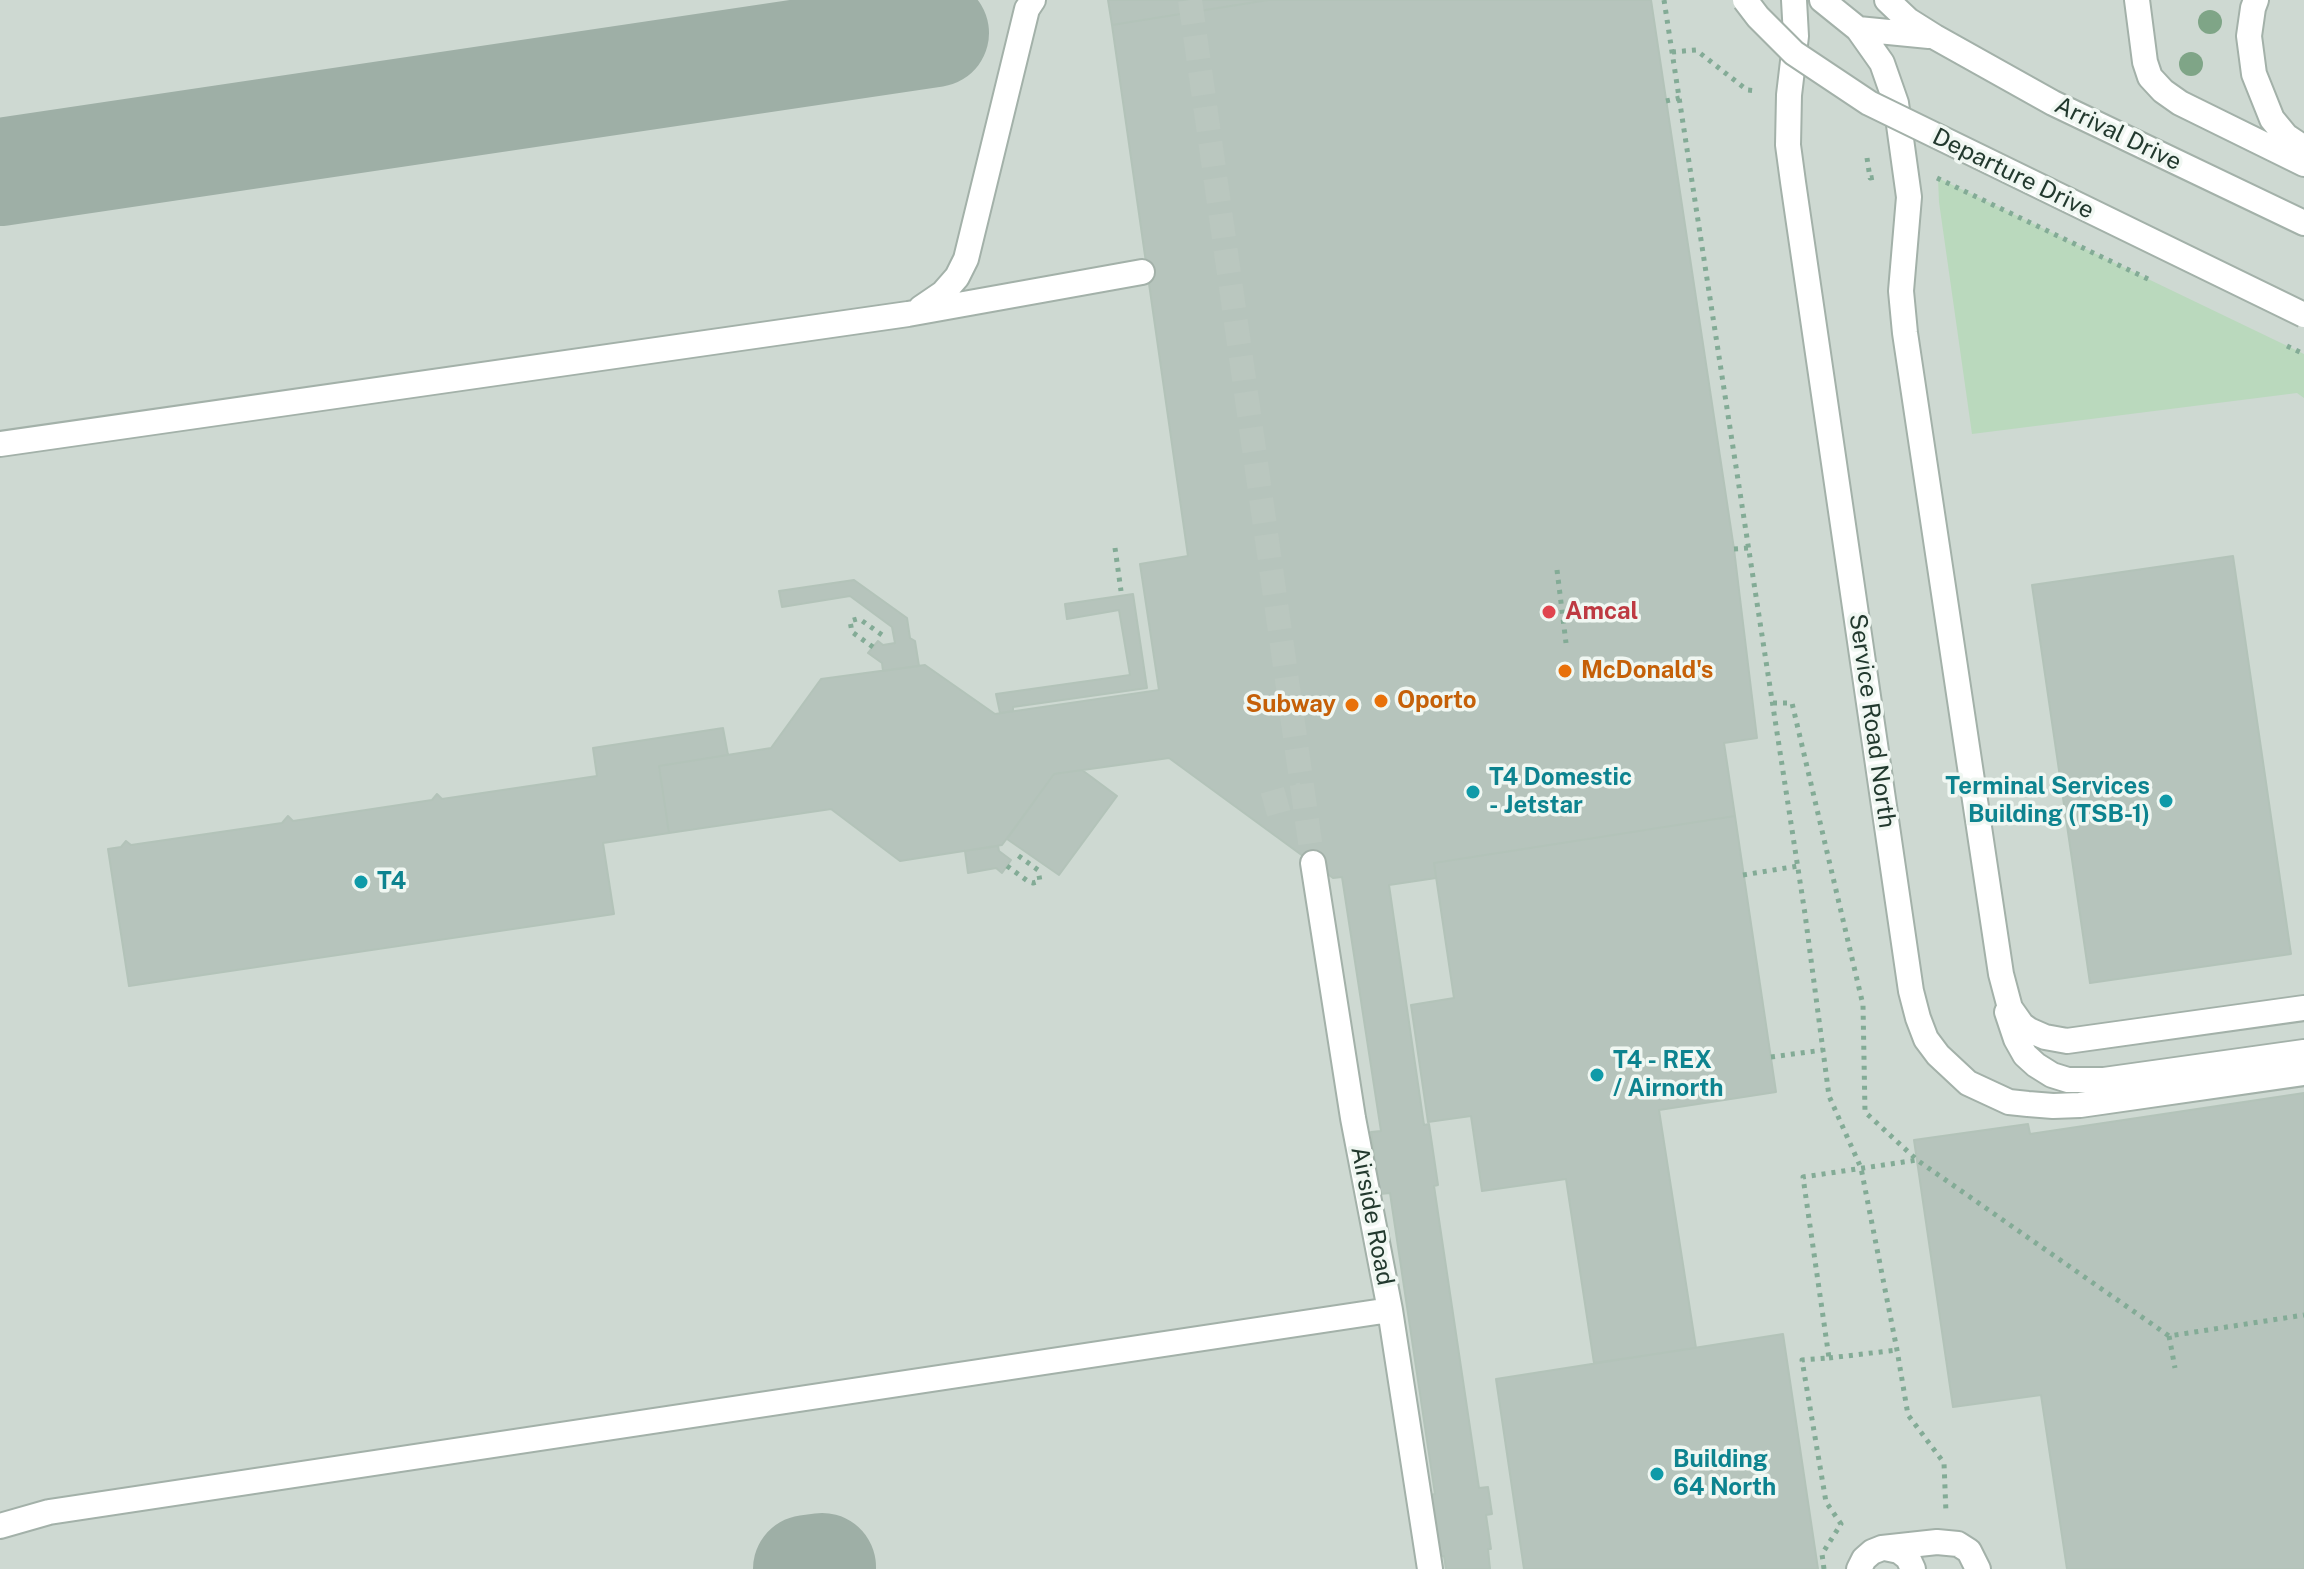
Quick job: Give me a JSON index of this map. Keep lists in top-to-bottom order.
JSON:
{
  "streets": {
    "street": [
      "Arrival Drive",
      "Departure Drive",
      "Service Road North",
      "Airside Road"
    ]
  },
  "places": [
    "Amcal",
    "McDonald's",
    "Oporto",
    "Subway",
    "T4 Domestic - Jetstar",
    "Terminal Services Building (TSB-1)",
    "T4",
    "T4 - REX / Airnorth",
    "Building 64 North"
  ]
}
